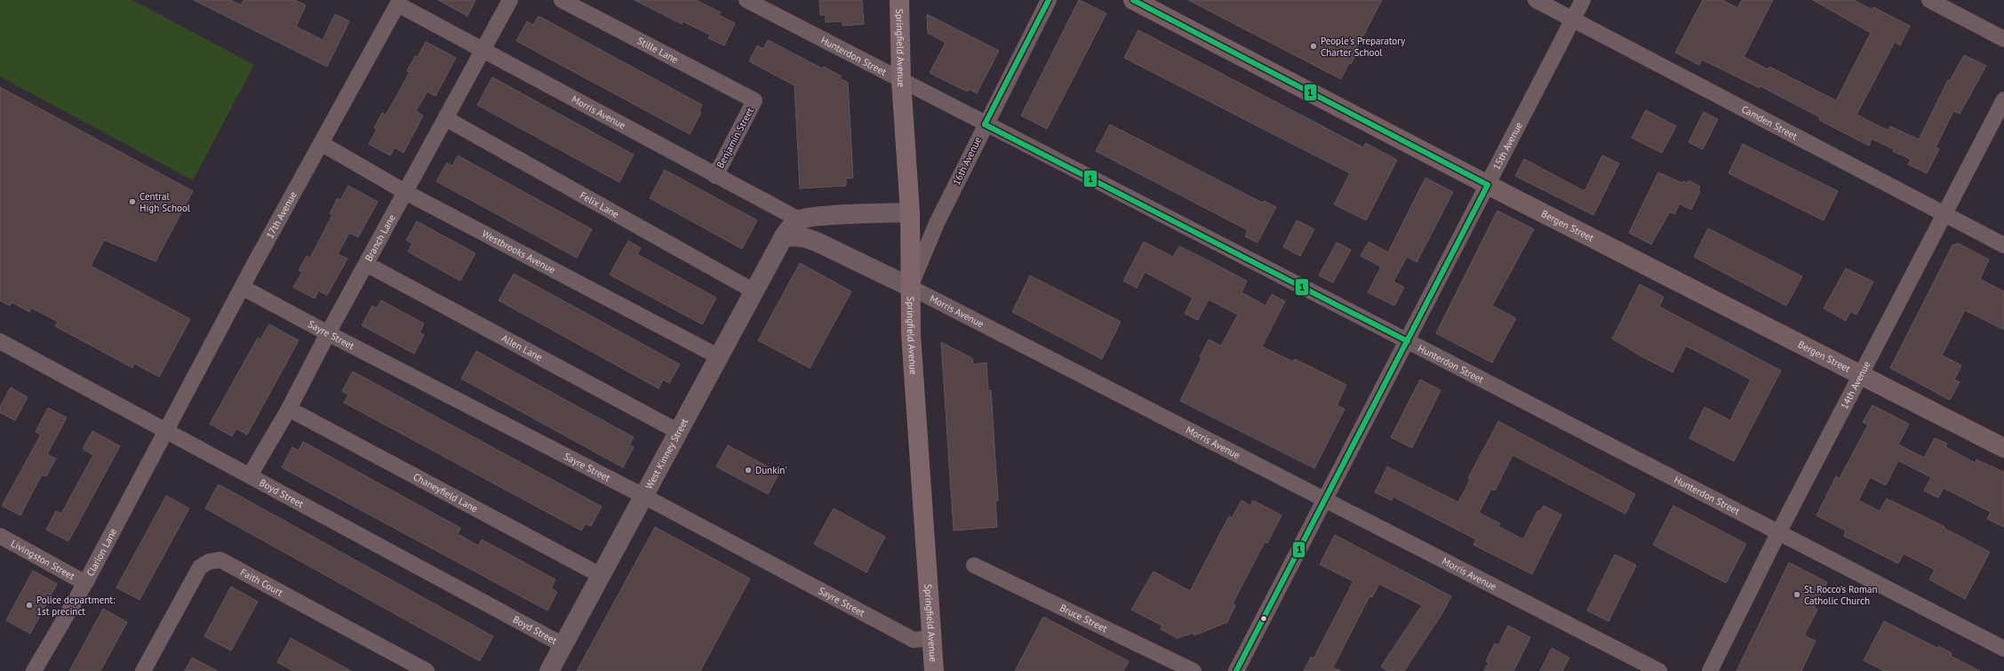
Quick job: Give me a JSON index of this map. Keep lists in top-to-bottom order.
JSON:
{
  "streets": {
    "main road": ["Springfield Avenue", "Bergen Street"],
    "street": [
      "Stille Lane",
      "Hunterdon Street",
      "Morris Avenue",
      "Camden Street",
      "Benjamin Street",
      "15th Avenue",
      "16th Avenue",
      "Felix Lane",
      "17th Avenue",
      "Branch Lane",
      "Westbrooks Avenue",
      "Sayre Street",
      "Allen Lane",
      "14th Avenue",
      "West Kinney Street",
      "Chaneyfield Lane",
      "Boyd Street",
      "Clarion Lane",
      "Livingston Street",
      "Faith Court",
      "Bruce Street"
    ]
  },
  "crossings": [
    ["Springfield Avenue", "Hunterdon Street"],
    ["Springfield Avenue", "Morris Avenue"],
    ["Springfield Avenue", "16th Avenue"],
    ["Springfield Avenue", "Sayre Street"],
    ["Stille Lane", "Benjamin Street"],
    ["Hunterdon Street", "15th Avenue"],
    ["Hunterdon Street", "16th Avenue"],
    ["Hunterdon Street", "14th Avenue"],
    ["Morris Avenue", "Benjamin Street"],
    ["Morris Avenue", "15th Avenue"],
    ["Morris Avenue", "16th Avenue"],
    ["Morris Avenue", "17th Avenue"],
    ["Morris Avenue", "Branch Lane"],
    ["Morris Avenue", "West Kinney Street"],
    ["Camden Street", "15th Avenue"],
    ["Camden Street", "14th Avenue"],
    ["15th Avenue", "Bergen Street"],
    ["Felix Lane", "Branch Lane"],
    ["Felix Lane", "West Kinney Street"],
    ["17th Avenue", "Westbrooks Avenue"],
    ["17th Avenue", "Sayre Street"],
    ["17th Avenue", "Boyd Street"],
    ["17th Avenue", "Clarion Lane"],
    ["Bergen Street", "14th Avenue"],
    ["Branch Lane", "Westbrooks Avenue"],
    ["Branch Lane", "Sayre Street"],
    ["Branch Lane", "Allen Lane"],
    ["Branch Lane", "Chaneyfield Lane"],
    ["Branch Lane", "Boyd Street"],
    ["Westbrooks Avenue", "West Kinney Street"],
    ["Sayre Street", "West Kinney Street"],
    ["Allen Lane", "West Kinney Street"],
    ["West Kinney Street", "Chaneyfield Lane"],
    ["West Kinney Street", "Boyd Street"],
    ["Boyd Street", "Clarion Lane"],
    ["Clarion Lane", "Livingston Street"]
  ],
  "places": [
    "People's Preparatory Charter School",
    "Central High School",
    "Dunkin'",
    "St. Rocco's Roman Catholic Church",
    "Police department: 1st precinct"
  ],
  "lines": ["transit line 1"]
}
